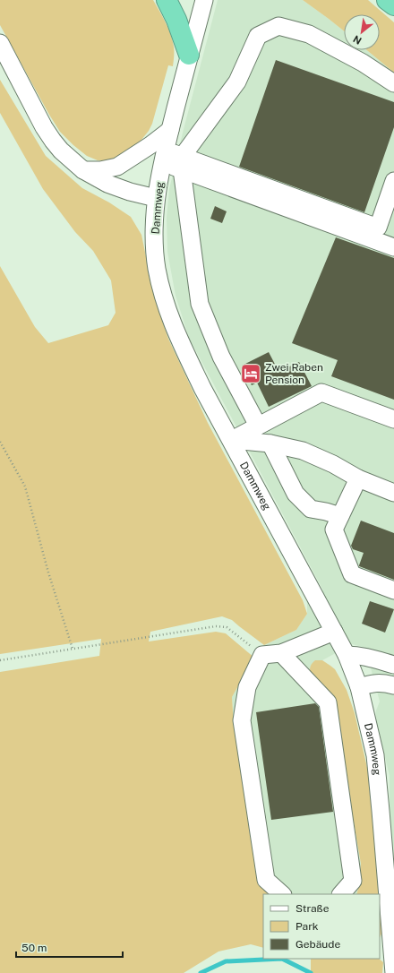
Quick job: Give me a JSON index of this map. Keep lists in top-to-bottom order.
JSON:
{
  "streets": {
    "street": ["Dammweg"]
  },
  "places": {
    "hotel": ["Zwei Raben Pension"]
  },
  "legend": ["Straße", "Park", "Gebäude"],
  "scale_bar": "50 m",
  "north": "bottom left"
}
